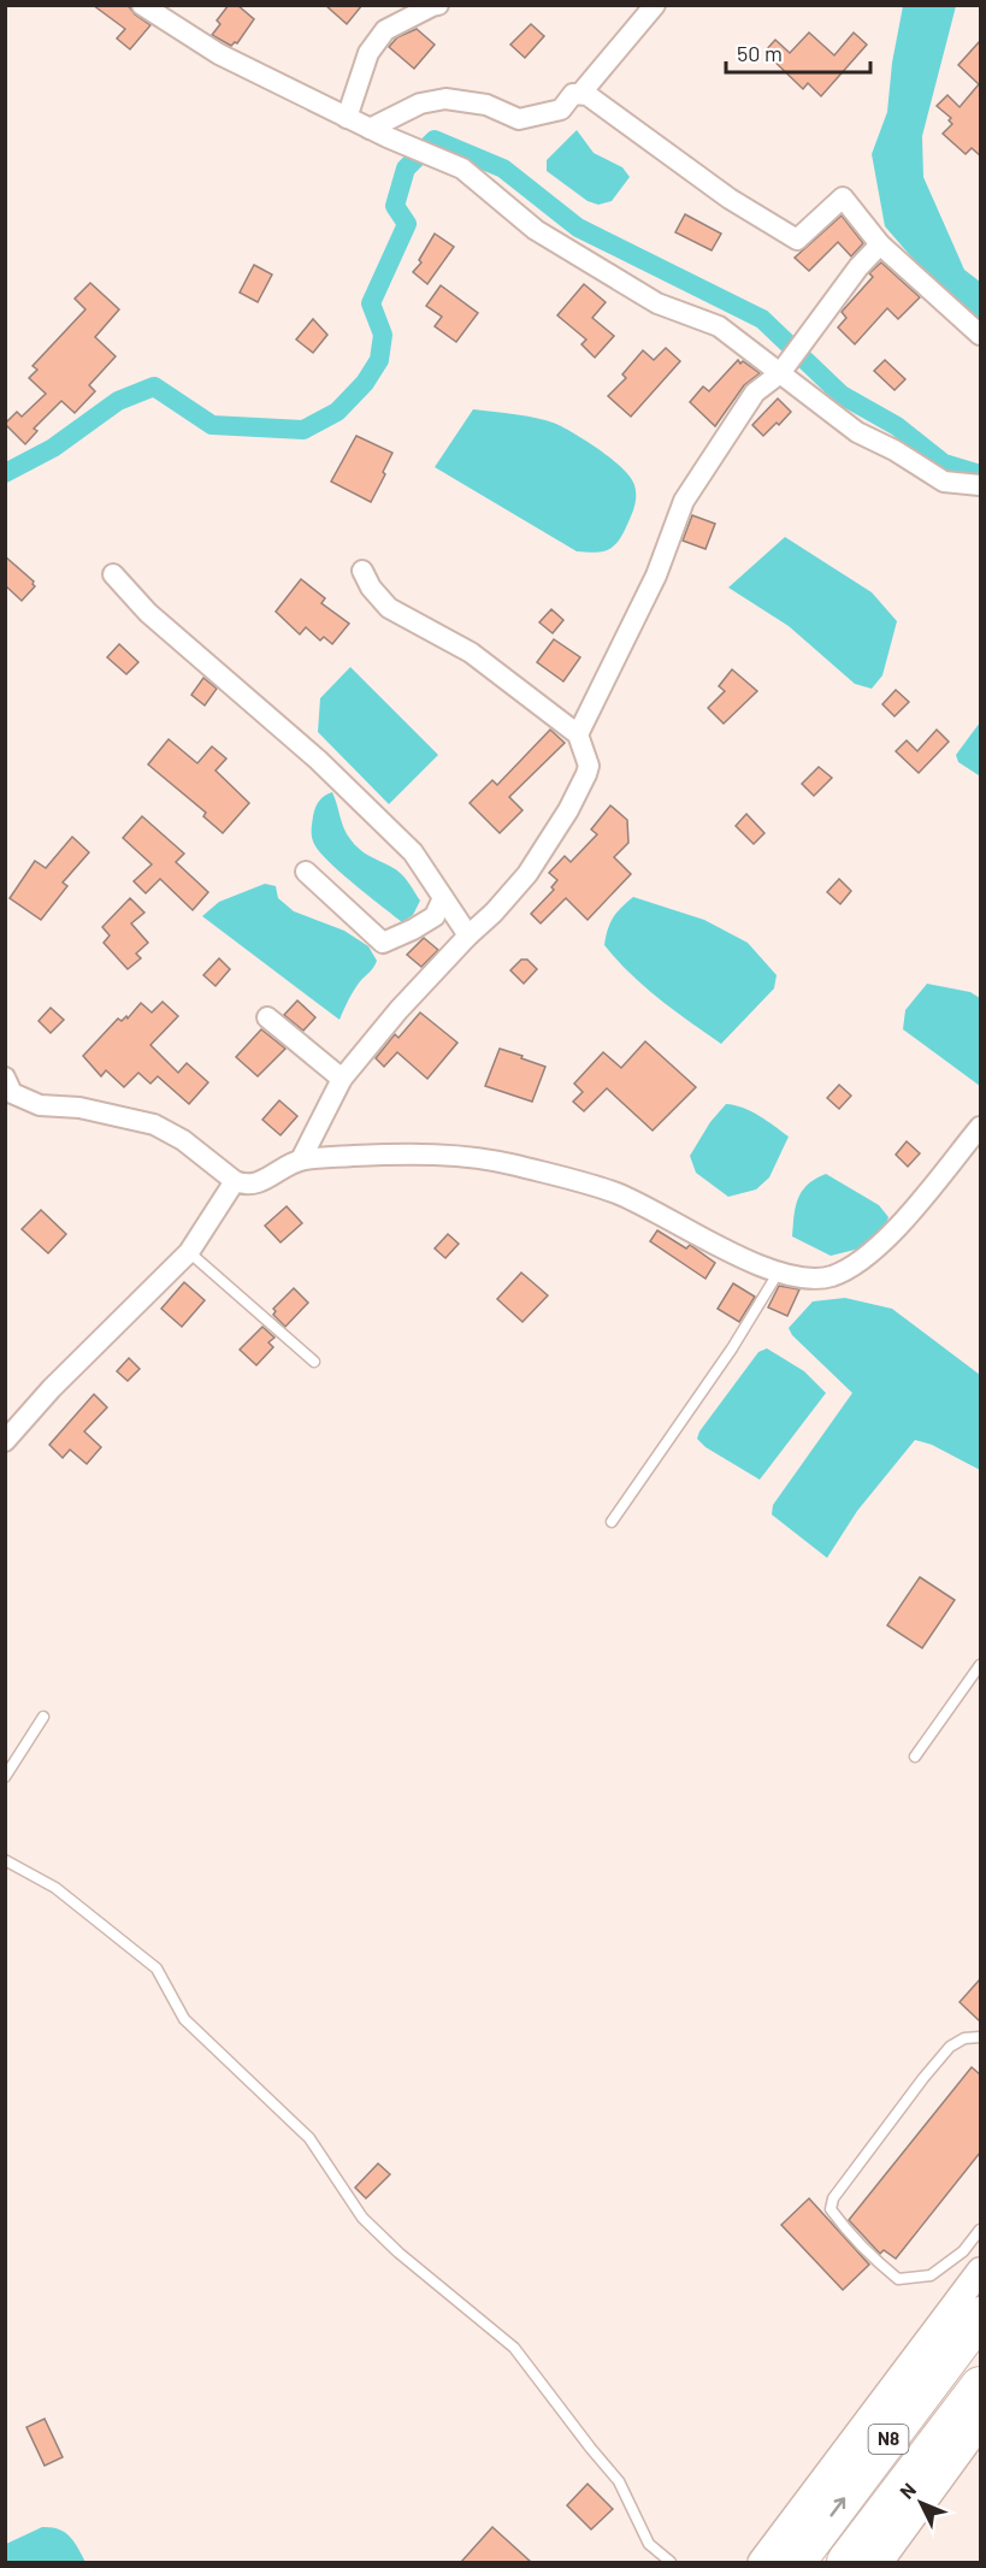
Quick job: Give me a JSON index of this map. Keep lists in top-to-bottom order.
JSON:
{
  "streets": {
    "highway": ["N8"]
  },
  "scale_bar": "50 m",
  "north": "top left"
}
